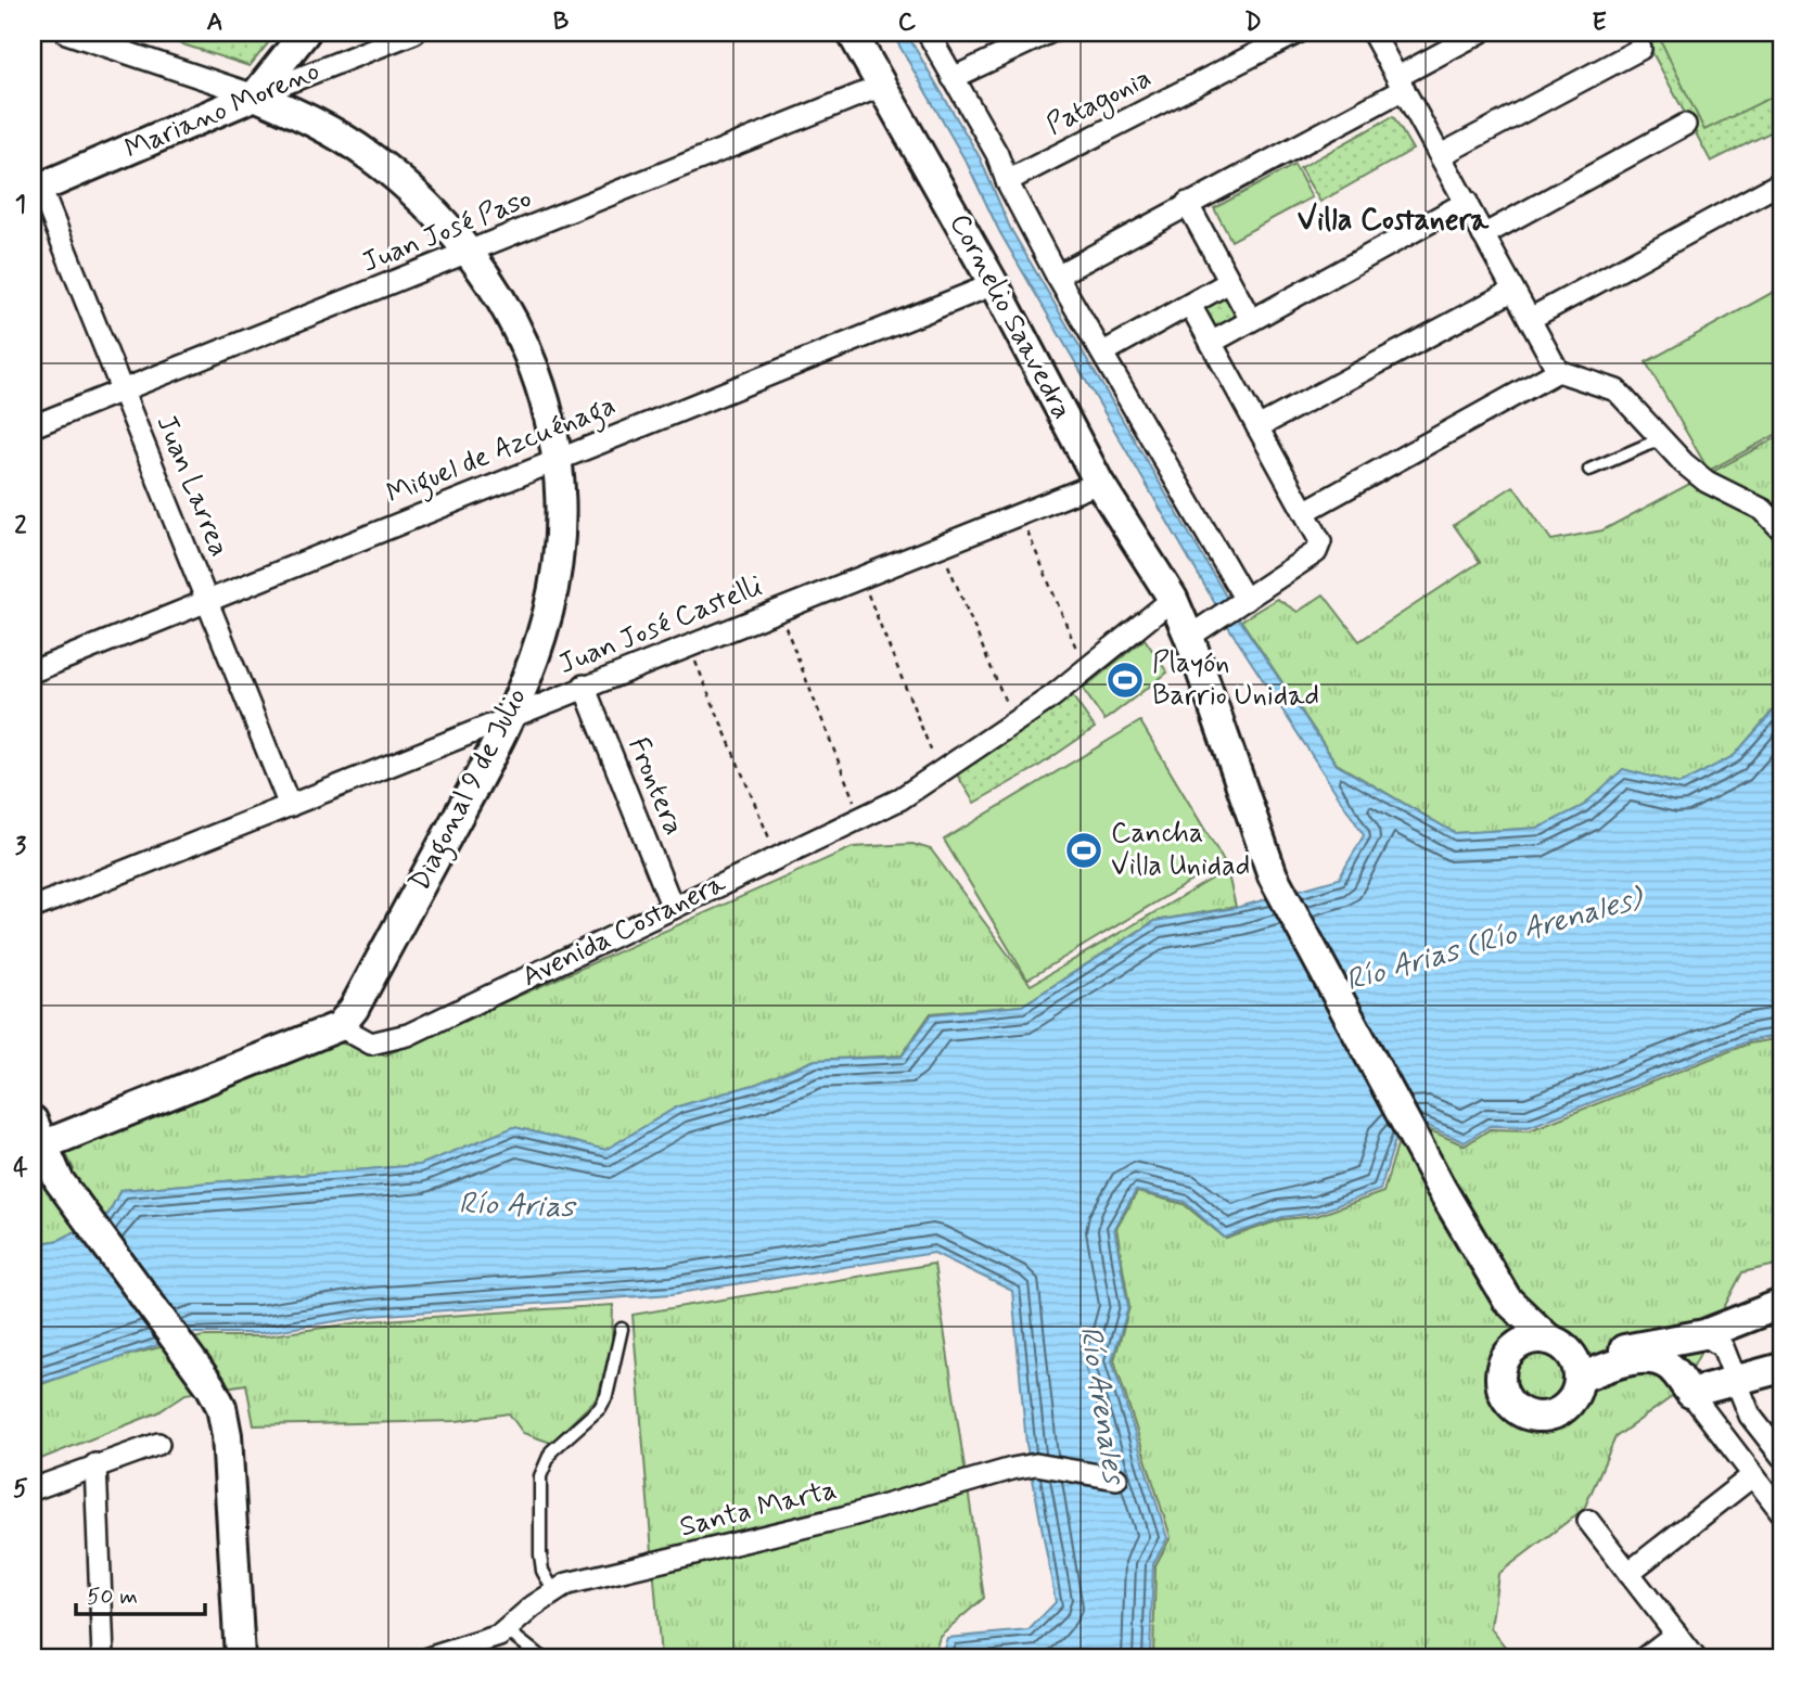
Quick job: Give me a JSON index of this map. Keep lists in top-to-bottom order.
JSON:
{
  "streets": {
    "street": [
      "Patagonia",
      "Mariano Moreno",
      "Juan José Paso",
      "Cornelio Saavedra",
      "Miguel de Azcuénaga",
      "Juan Larrea",
      "Juan José Castelli",
      "Frontera",
      "Diagonal 9 de Julio",
      "Avenida Costanera",
      "Santa Marta"
    ]
  },
  "crossings": [
    ["Mariano Moreno", "Juan Larrea"],
    ["Mariano Moreno", "Diagonal 9 de Julio"],
    ["Juan José Paso", "Cornelio Saavedra"],
    ["Juan José Paso", "Juan Larrea"],
    ["Juan José Paso", "Diagonal 9 de Julio"],
    ["Cornelio Saavedra", "Miguel de Azcuénaga"],
    ["Cornelio Saavedra", "Juan José Castelli"],
    ["Cornelio Saavedra", "Avenida Costanera"],
    ["Miguel de Azcuénaga", "Juan Larrea"],
    ["Miguel de Azcuénaga", "Diagonal 9 de Julio"],
    ["Juan Larrea", "Juan José Castelli"],
    ["Juan José Castelli", "Frontera"],
    ["Juan José Castelli", "Diagonal 9 de Julio"],
    ["Frontera", "Avenida Costanera"],
    ["Diagonal 9 de Julio", "Avenida Costanera"]
  ],
  "districts": ["Villa Costanera"],
  "water": ["Río Arias (Río Arenales)", "Río Arias", "Río Arenales"],
  "places": {
    "sports": ["Playón Barrio Unidad", "Cancha Villa Unidad"]
  },
  "scale_bar": "50 m",
  "grid": {
    "columns": [
      "A",
      "B",
      "C",
      "D",
      "E"
    ],
    "rows": [
      "1",
      "2",
      "3",
      "4",
      "5"
    ]
  }
}
